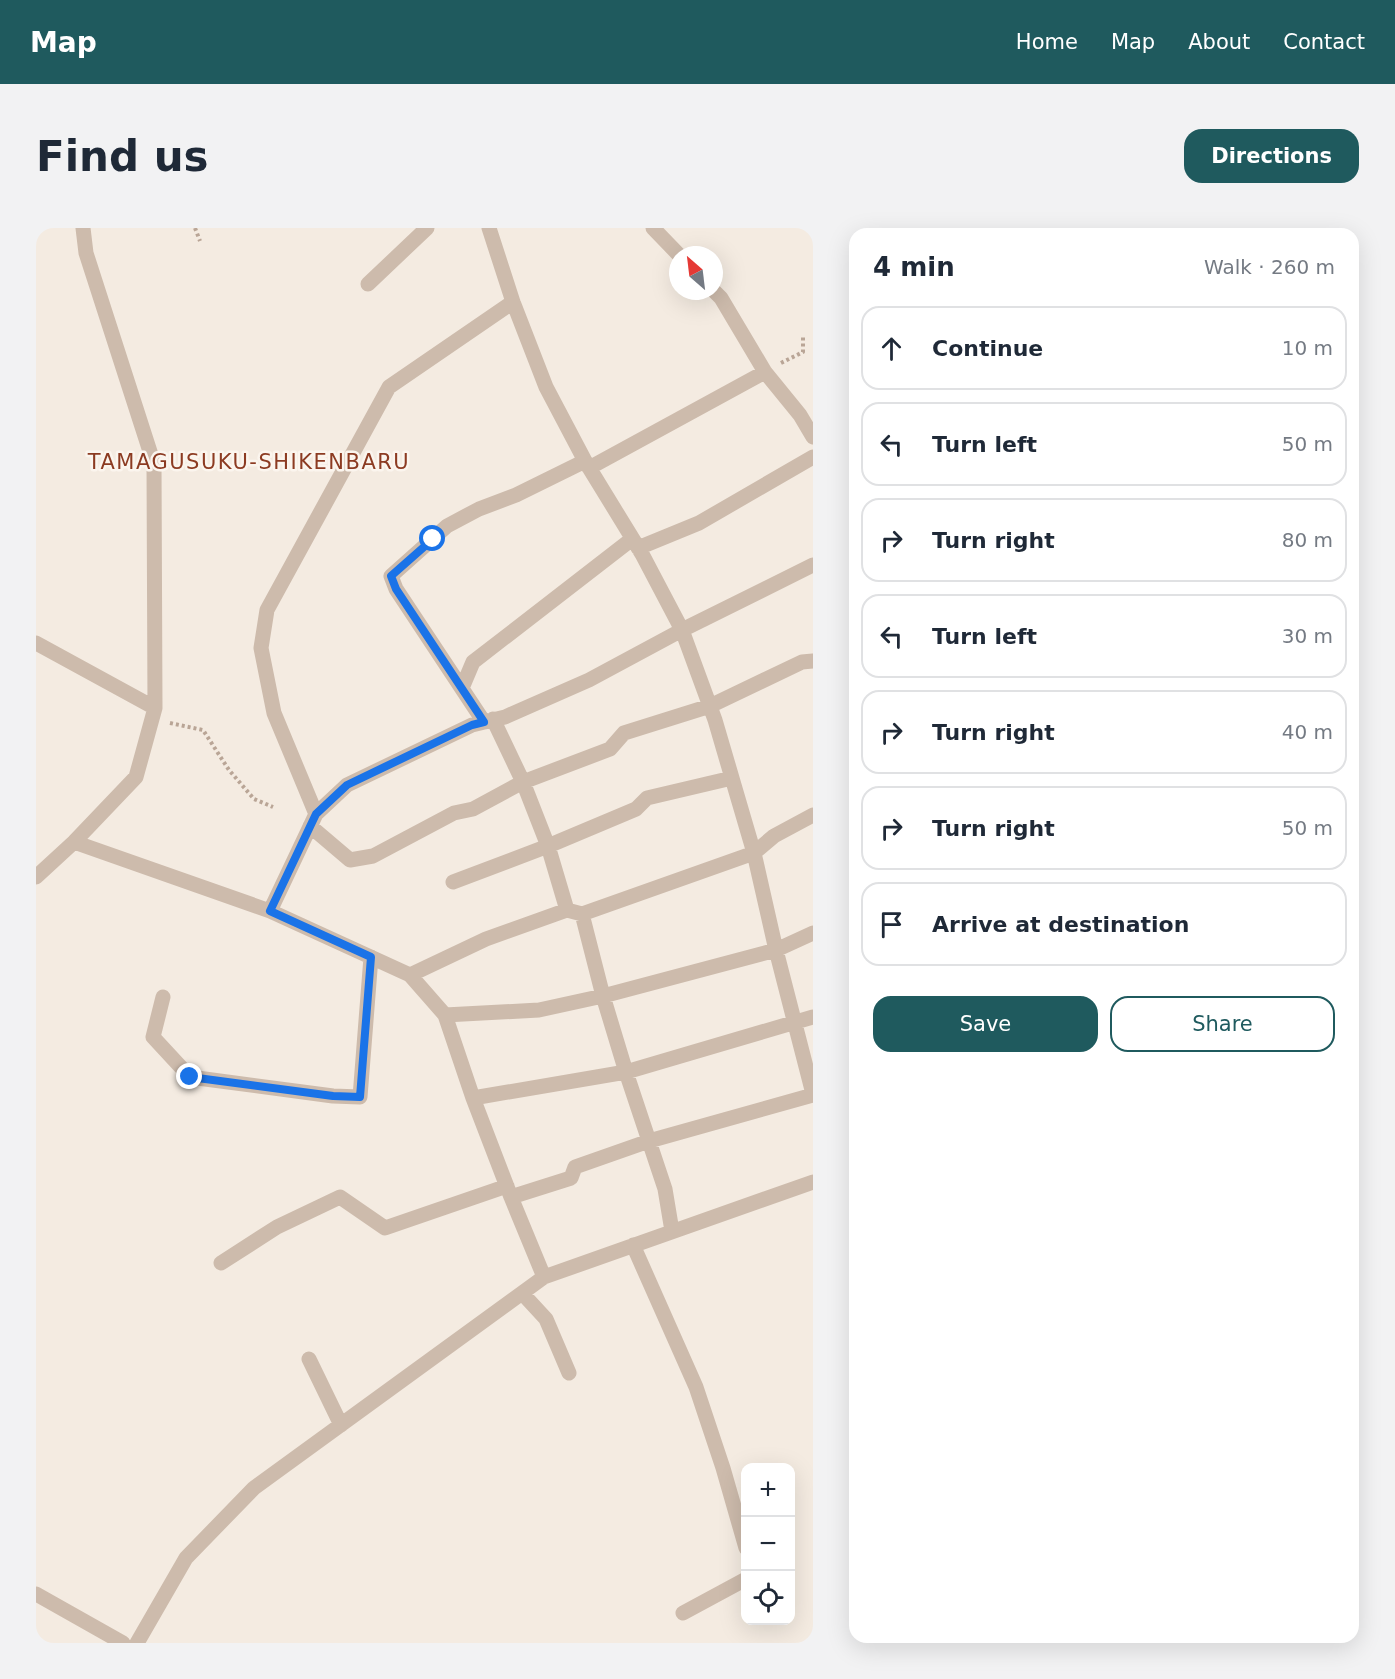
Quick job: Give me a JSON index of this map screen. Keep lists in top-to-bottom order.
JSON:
{
  "districts": ["TAMAGUSUKU-SHIKENBARU"],
  "north": "top left",
  "page": {
    "header": "Map",
    "nav": [
      "Home",
      "Map",
      "About",
      "Contact"
    ],
    "buttons": [
      "Directions",
      ["Save", "Share"]
    ],
    "title": "Find us",
    "heading": ["4 min", "Walk · 260 m"],
    "list": [
      ["Continue", "10 m"],
      ["Turn left", "50 m"],
      ["Turn right", "80 m"],
      ["Turn left", "30 m"],
      ["Turn right", "40 m"],
      ["Turn right", "50 m"],
      "Arrive at destination"
    ],
    "map_buttons": ["+", "−"]
  }
}
